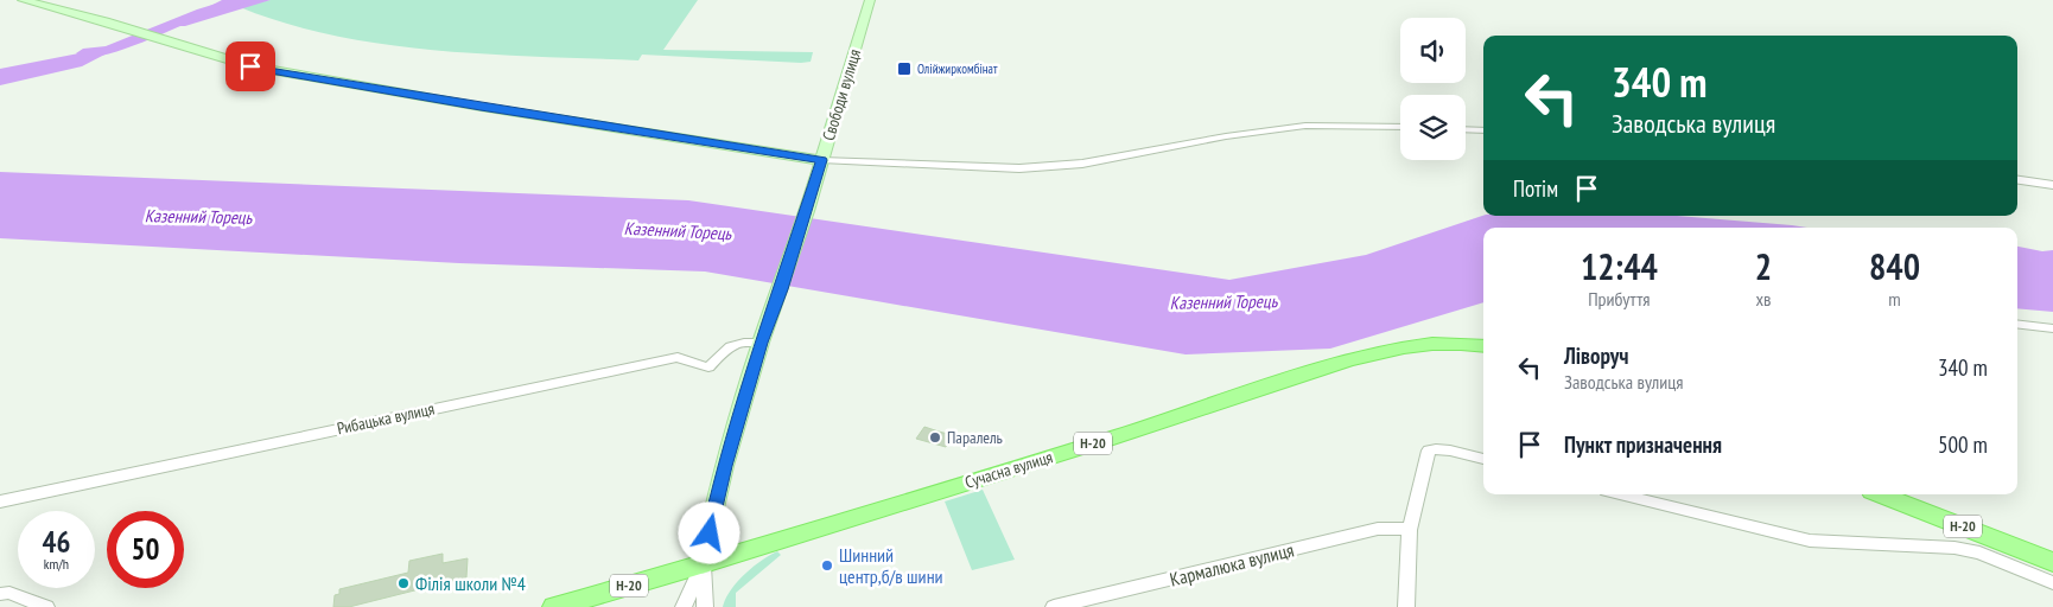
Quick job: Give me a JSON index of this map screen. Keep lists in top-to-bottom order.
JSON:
{
  "streets": {
    "main road": ["Н-20", "Сучасна вулиця"],
    "street": ["Свободи вулиця", "Рибацька вулиця", "Кармалюка вулиця"]
  },
  "crossings": [
    ["Свободи вулиця", "Рибацька вулиця"],
    ["Свободи вулиця", "Н-20"],
    ["Свободи вулиця", "Сучасна вулиця"],
    ["Н-20", "Сучасна вулиця"]
  ],
  "water": ["Казенний Торець"],
  "places": {
    "transit": ["Олійжиркомбiнат"],
    "other": ["Паралель", "Шинний центр,б/в шини", "Філія школи №4"]
  },
  "page": {
    "turn": ["340 m", "Заводська вулиця"],
    "then": "Потім",
    "eta": [
      "12:44",
      "Прибуття",
      "2",
      "хв",
      "840",
      "m"
    ],
    "list": [
      {
        "name": "Ліворуч",
        "note": "Заводська вулиця",
        "value": "340 m"
      },
      {
        "name": "Пункт призначення",
        "value": "500 m"
      }
    ],
    "speed": "46 km/h",
    "limit": "50"
  }
}
